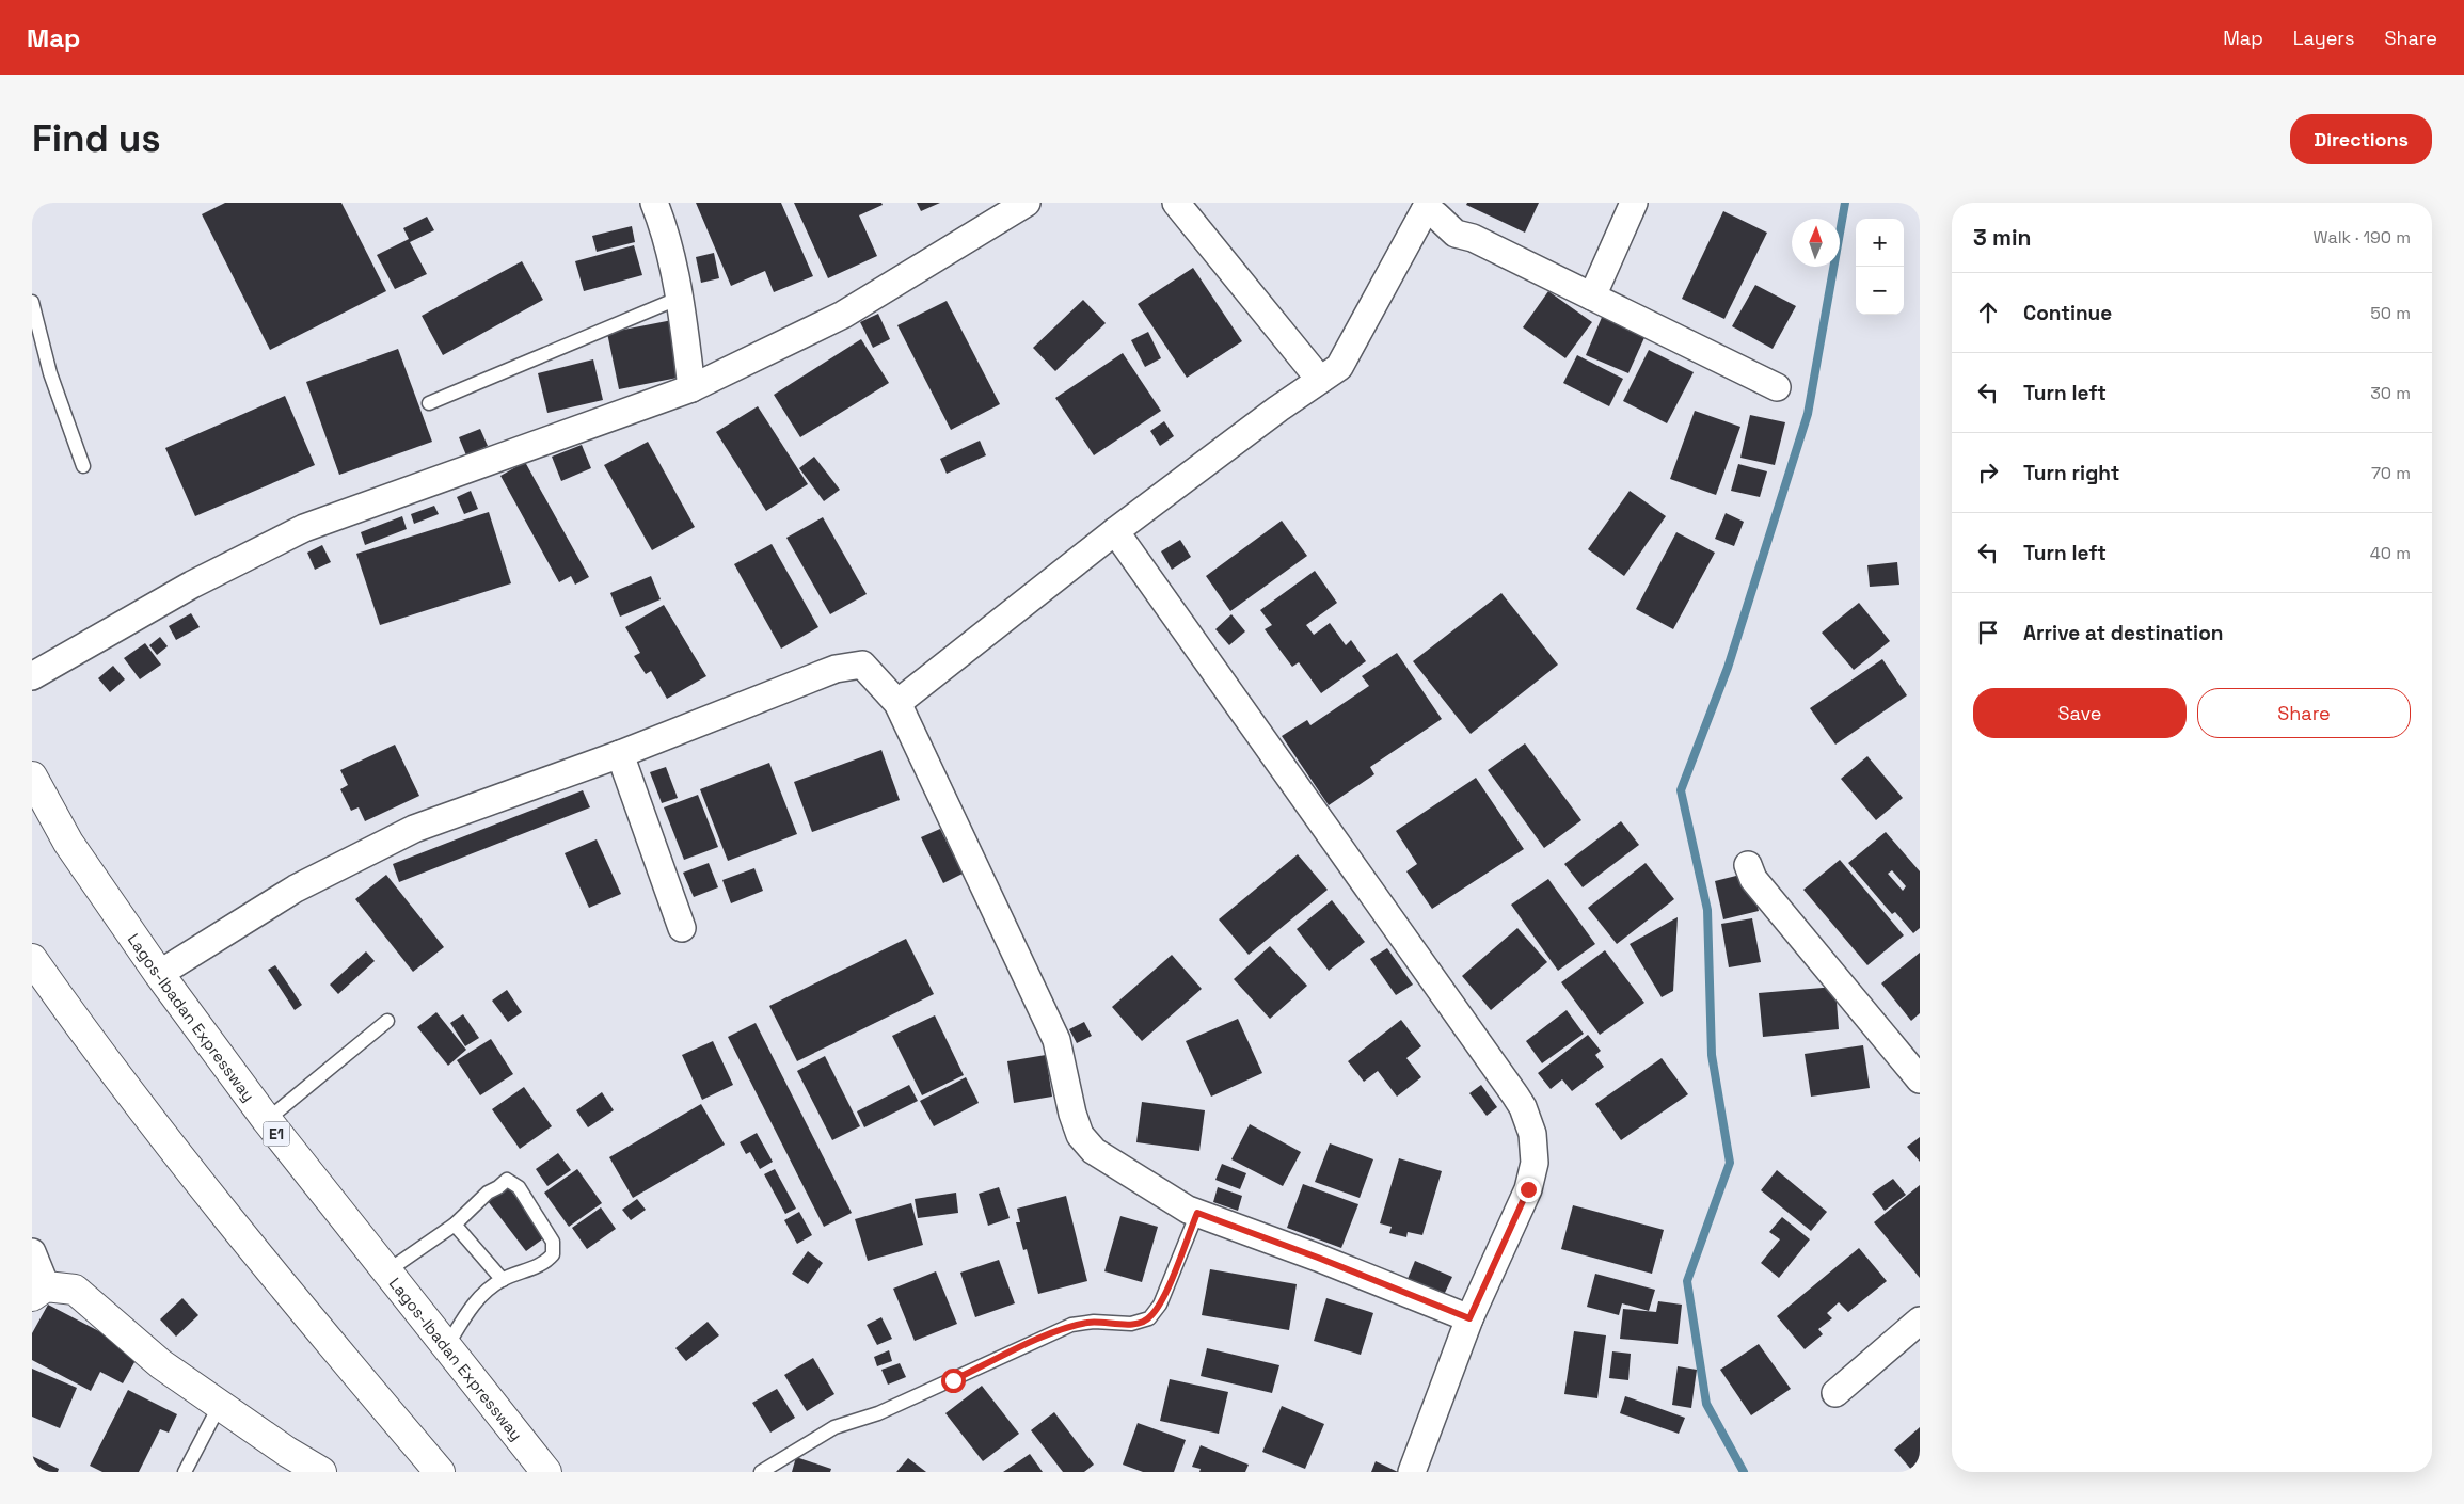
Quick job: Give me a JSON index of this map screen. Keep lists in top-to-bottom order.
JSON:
{
  "streets": {
    "main road": ["Lagos-Ibadan Expressway", "E1"]
  },
  "north": "top",
  "page": {
    "header": "Map",
    "nav": ["Map", "Layers", "Share"],
    "buttons": [
      "Directions",
      ["Save", "Share"]
    ],
    "title": "Find us",
    "heading": ["3 min", "Walk · 190 m"],
    "map_buttons": ["+", "−"],
    "list": [
      ["Continue", "50 m"],
      ["Turn left", "30 m"],
      ["Turn right", "70 m"],
      ["Turn left", "40 m"],
      "Arrive at destination"
    ]
  }
}
